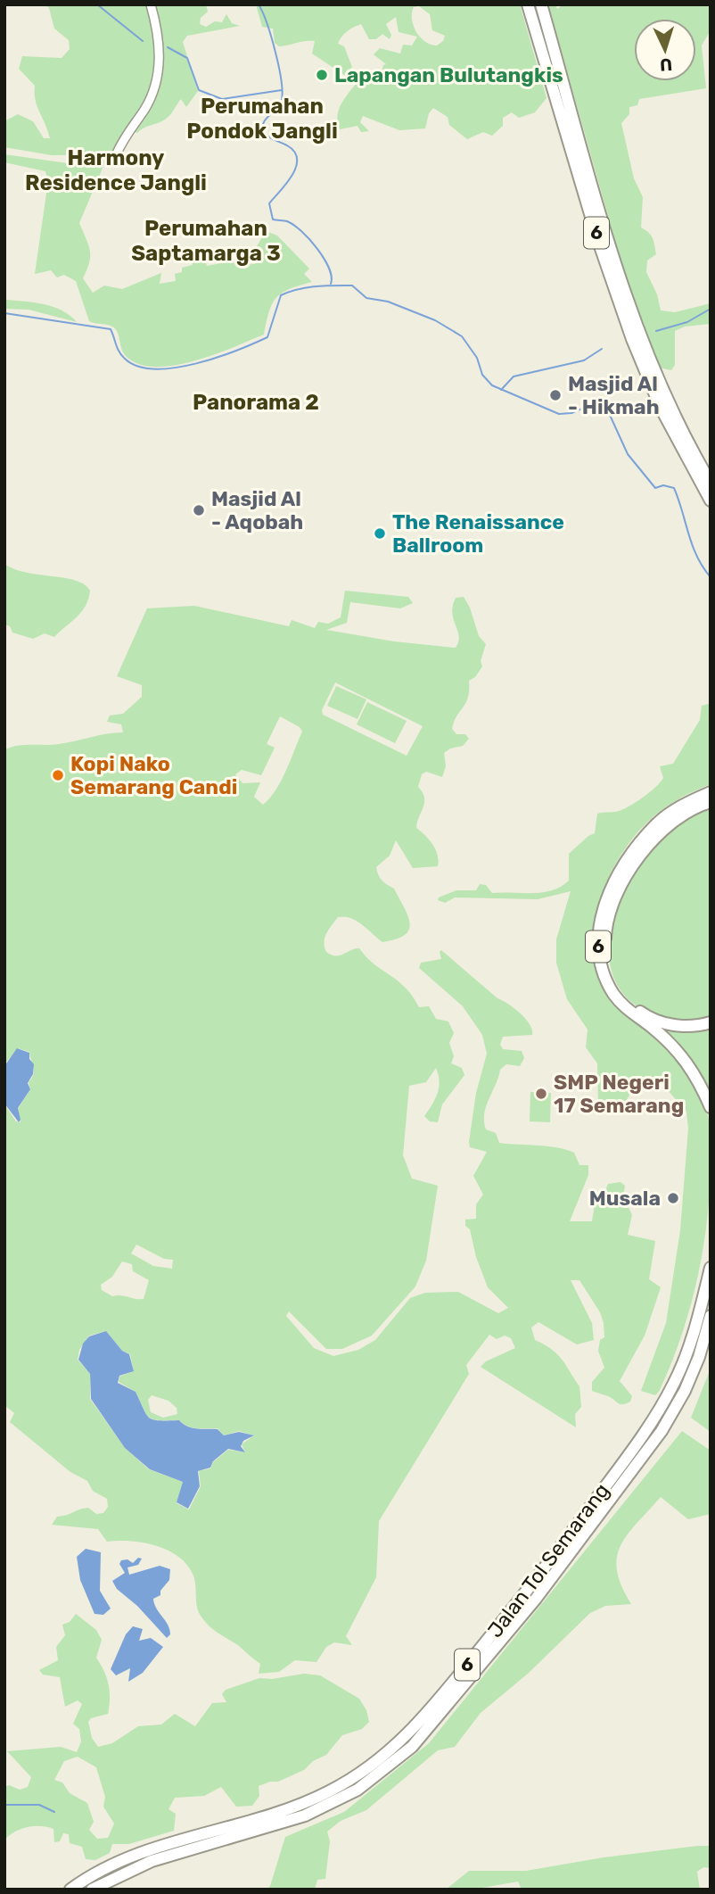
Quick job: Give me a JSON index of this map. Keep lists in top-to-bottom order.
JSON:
{
  "streets": {
    "highway": ["6", "Jalan Tol Semarang"]
  },
  "districts": [
    "Perumahan Pondok Jangli",
    "Harmony Residence Jangli",
    "Perumahan Saptamarga 3",
    "Panorama 2"
  ],
  "places": [
    "Lapangan Bulutangkis",
    "Masjid Al - Hikmah",
    "Masjid Al - Aqobah",
    "The Renaissance Ballroom",
    "Kopi Nako Semarang Candi",
    "SMP Negeri 17 Semarang",
    "Musala"
  ],
  "north": "bottom"
}
